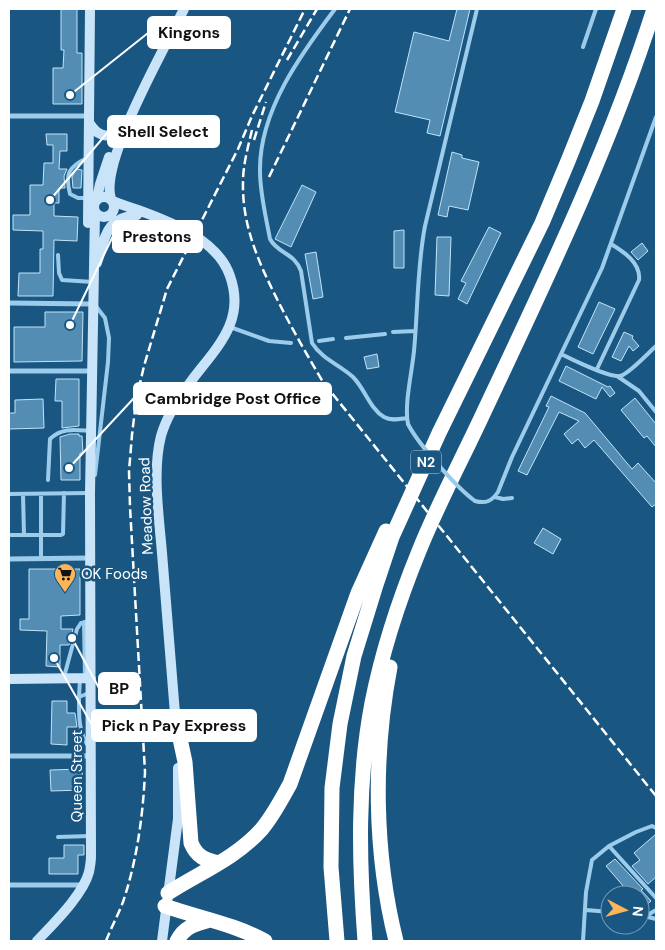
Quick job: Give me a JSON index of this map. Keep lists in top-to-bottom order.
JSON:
{
  "streets": {
    "highway": ["N2"],
    "main road": ["Meadow Road", "Queen Street"]
  },
  "crossings": [
    ["Meadow Road", "Queen Street"]
  ],
  "places": {
    "other": [
      "Kingons",
      "Shell Select",
      "Prestons",
      "Cambridge Post Office",
      "BP",
      "Pick n Pay Express"
    ],
    "supermarket": ["OK Foods"]
  },
  "north": "right"
}
